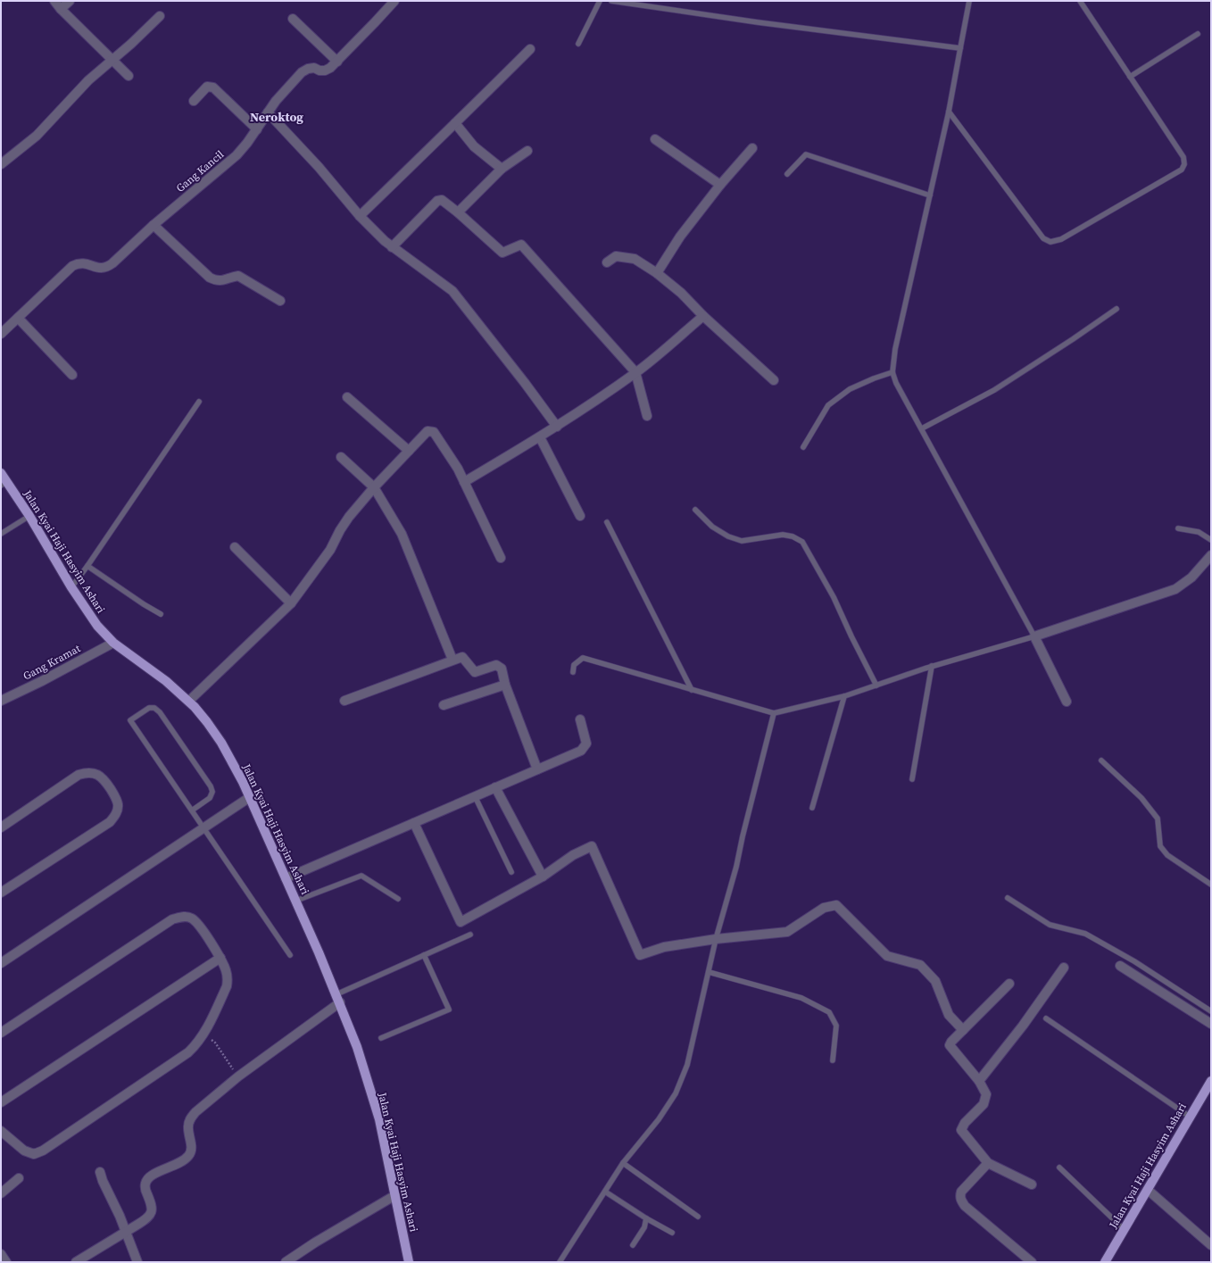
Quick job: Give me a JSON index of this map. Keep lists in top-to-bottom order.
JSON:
{
  "streets": {
    "main road": ["Jalan Kyai Haji Hasyim Ashari"],
    "street": ["Gang Kancil", "Gang Kramat"]
  },
  "crossings": [
    ["Jalan Kyai Haji Hasyim Ashari", "Gang Kramat"]
  ],
  "districts": ["Neroktog"]
}
